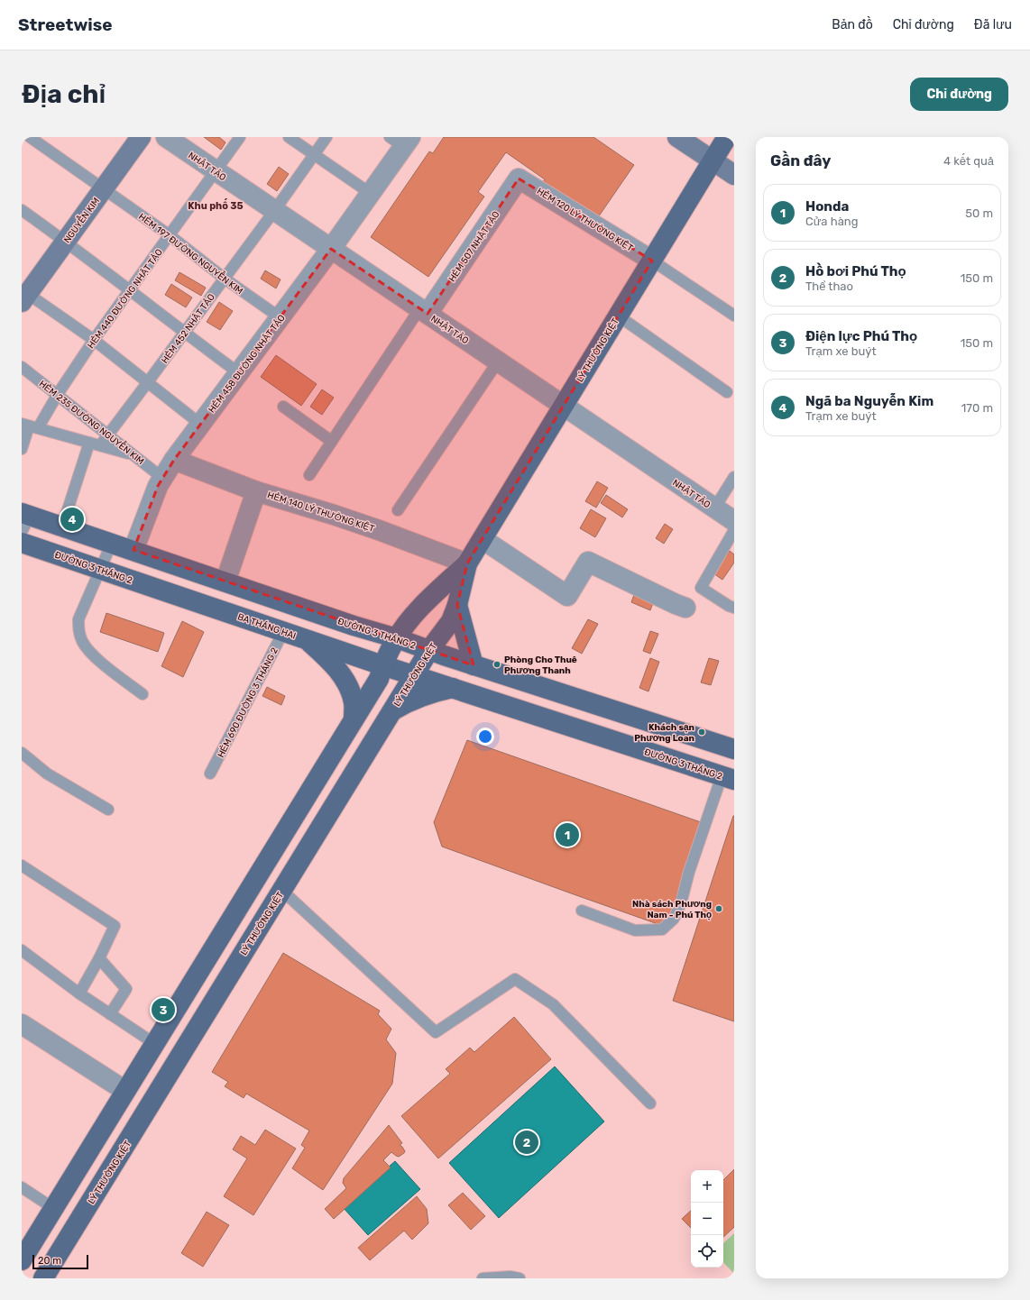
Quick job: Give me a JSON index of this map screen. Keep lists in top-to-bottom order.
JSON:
{
  "streets": {
    "main road": ["LÝ THƯỜNG KIỆT", "ĐƯỜNG 3 THÁNG 2", "BA THÁNG HAI"],
    "street": [
      "NHẬT TẢO",
      "HẺM 120 LÝ THƯỜNG KIỆT",
      "NGUYỄN KIM",
      "HẺM 507 NHẬT TẢO",
      "HẺM 458 ĐƯỜNG NHẬT TẢO",
      "HẺM 140 LÝ THƯỜNG KIỆT"
    ],
    "lane": [
      "HẺM 197 ĐƯỜNG NGUYỄN KIM",
      "HẺM 440 ĐƯỜNG NHẬT TẢO",
      "HẺM 452 NHẬT TẢO",
      "HẺM 235 ĐƯỜNG NGUYỄN KIM",
      "HẺM 690 ĐƯỜNG 3 THÁNG 2"
    ]
  },
  "crossings": [
    ["NHẬT TẢO", "HẺM 507 NHẬT TẢO"],
    ["NHẬT TẢO", "HẺM 440 ĐƯỜNG NHẬT TẢO"],
    ["NHẬT TẢO", "HẺM 452 NHẬT TẢO"],
    ["NHẬT TẢO", "LÝ THƯỜNG KIỆT"],
    ["NHẬT TẢO", "HẺM 458 ĐƯỜNG NHẬT TẢO"],
    ["HẺM 120 LÝ THƯỜNG KIỆT", "HẺM 507 NHẬT TẢO"],
    ["HẺM 120 LÝ THƯỜNG KIỆT", "LÝ THƯỜNG KIỆT"],
    ["NGUYỄN KIM", "HẺM 197 ĐƯỜNG NGUYỄN KIM"],
    ["HẺM 197 ĐƯỜNG NGUYỄN KIM", "HẺM 440 ĐƯỜNG NHẬT TẢO"],
    ["HẺM 197 ĐƯỜNG NGUYỄN KIM", "HẺM 452 NHẬT TẢO"],
    ["HẺM 197 ĐƯỜNG NGUYỄN KIM", "HẺM 458 ĐƯỜNG NHẬT TẢO"],
    ["HẺM 440 ĐƯỜNG NHẬT TẢO", "HẺM 235 ĐƯỜNG NGUYỄN KIM"],
    ["HẺM 452 NHẬT TẢO", "HẺM 235 ĐƯỜNG NGUYỄN KIM"],
    ["HẺM 452 NHẬT TẢO", "ĐƯỜNG 3 THÁNG 2"],
    ["LÝ THƯỜNG KIỆT", "HẺM 140 LÝ THƯỜNG KIỆT"],
    ["LÝ THƯỜNG KIỆT", "ĐƯỜNG 3 THÁNG 2"],
    ["HẺM 458 ĐƯỜNG NHẬT TẢO", "HẺM 235 ĐƯỜNG NGUYỄN KIM"],
    ["HẺM 458 ĐƯỜNG NHẬT TẢO", "HẺM 140 LÝ THƯỜNG KIỆT"],
    ["HẺM 458 ĐƯỜNG NHẬT TẢO", "ĐƯỜNG 3 THÁNG 2"],
    ["ĐƯỜNG 3 THÁNG 2", "BA THÁNG HAI"],
    ["BA THÁNG HAI", "HẺM 690 ĐƯỜNG 3 THÁNG 2"]
  ],
  "districts": ["Khu phố 35"],
  "places": ["Phòng Cho Thuê Phương Thanh", "Khách sạn Phương Loan", "Nhà sách Phương Nam - Phú Thọ"],
  "scale_bar": "20 m",
  "page": {
    "header": "Streetwise",
    "nav": ["Bản đồ", "Chỉ đường", "Đã lưu"],
    "buttons": "Chỉ đường",
    "title": "Địa chỉ",
    "heading": ["Gần đây", "4 kết quả"],
    "list": [
      {
        "mark": "1",
        "name": "Honda",
        "note": "Cửa hàng",
        "value": "50 m"
      },
      {
        "mark": "2",
        "name": "Hồ bơi Phú Thọ",
        "note": "Thể thao",
        "value": "150 m"
      },
      {
        "mark": "3",
        "name": "Điện lực Phú Thọ",
        "note": "Trạm xe buýt",
        "value": "150 m"
      },
      {
        "mark": "4",
        "name": "Ngã ba Nguyễn Kim",
        "note": "Trạm xe buýt",
        "value": "170 m"
      }
    ],
    "pins": [
      "4",
      "1",
      "3",
      "2"
    ],
    "map_buttons": ["+", "−"],
    "scale": "20 m"
  }
}
